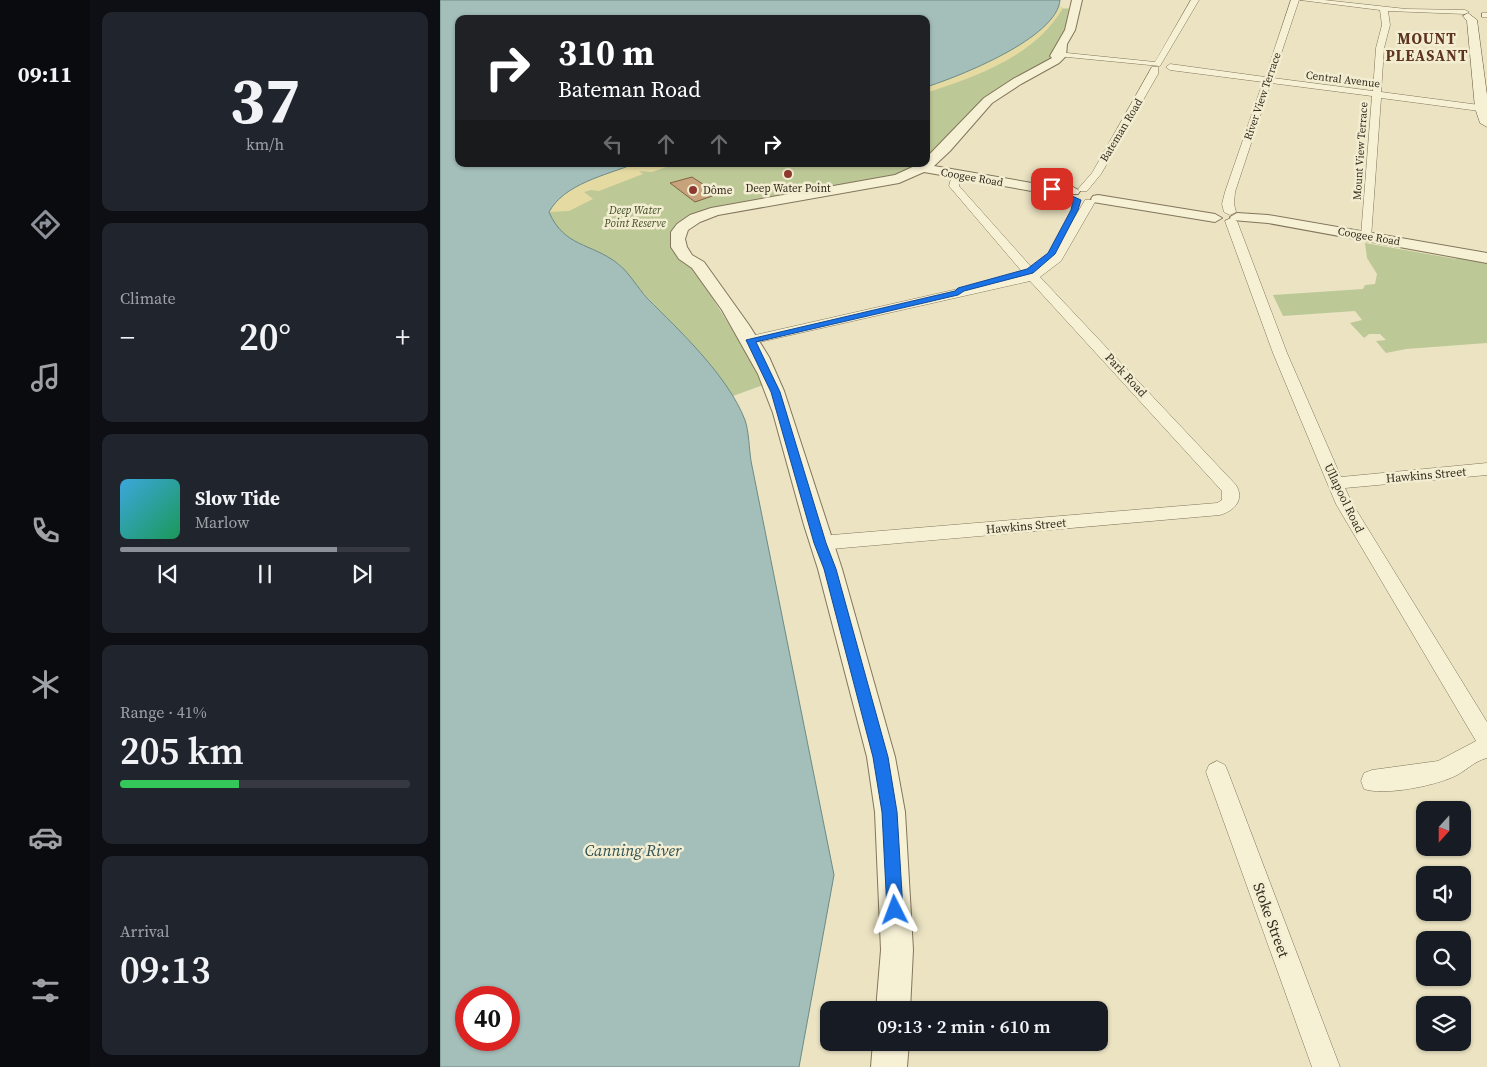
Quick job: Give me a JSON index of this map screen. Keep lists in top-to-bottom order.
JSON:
{
  "streets": {
    "street": [
      "Central Avenue",
      "River View Terrace",
      "Bateman Road",
      "Mount View Terrace",
      "Coogee Road",
      "Park Road",
      "Hawkins Street",
      "Ullapool Road",
      "Stoke Street"
    ]
  },
  "crossings": [
    ["Central Avenue", "River View Terrace"],
    ["Central Avenue", "Bateman Road"],
    ["Central Avenue", "Mount View Terrace"],
    ["River View Terrace", "Coogee Road"],
    ["River View Terrace", "Ullapool Road"],
    ["Bateman Road", "Coogee Road"],
    ["Bateman Road", "Park Road"],
    ["Mount View Terrace", "Coogee Road"],
    ["Coogee Road", "Park Road"],
    ["Coogee Road", "Ullapool Road"],
    ["Park Road", "Hawkins Street"],
    ["Hawkins Street", "Ullapool Road"]
  ],
  "districts": ["MOUNT PLEASANT"],
  "water": ["Canning River"],
  "parks": ["Deep Water Point Reserve"],
  "places": ["Deep Water Point", "Dôme"],
  "north": "bottom",
  "page": {
    "tabs": "09:11",
    "tile": [
      ["37", "km/h"],
      "Climate",
      ["Range · 41%", "205 km"],
      ["Arrival", "09:13"]
    ],
    "turn": ["310 m", "Bateman Road"],
    "heat": ["−", "20°", "+"],
    "song": ["Slow Tide", "Marlow"],
    "limit": "40",
    "trip": "09:13 · 2 min · 610 m"
  }
}
